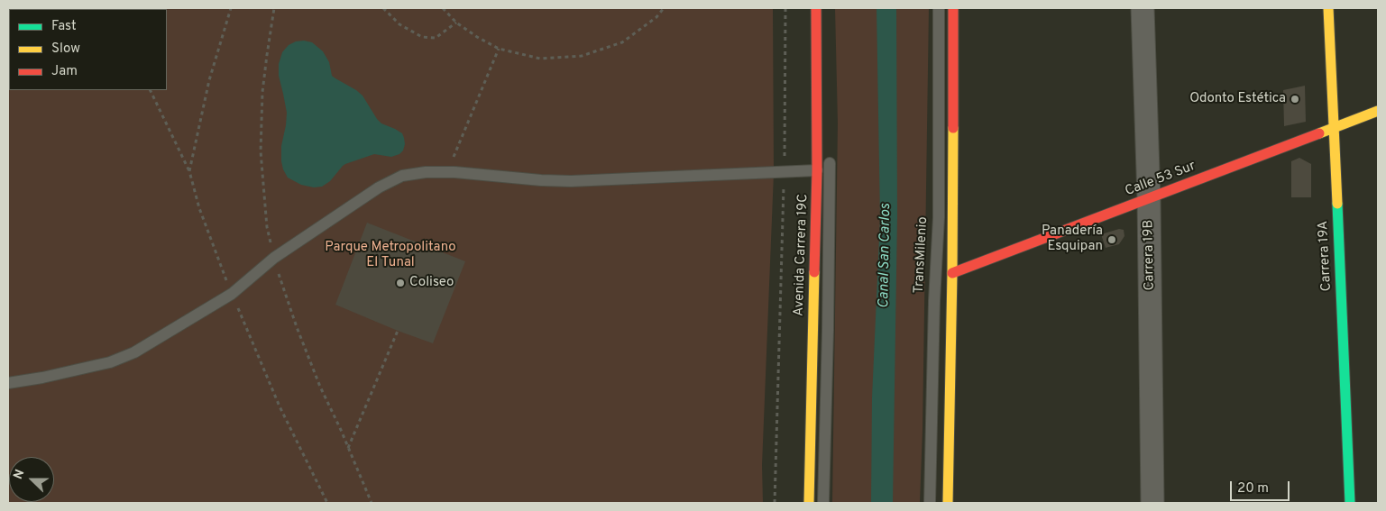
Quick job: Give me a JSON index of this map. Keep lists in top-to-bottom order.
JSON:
{
  "streets": {
    "main road": ["Calle 53 Sur", "Avenida Carrera 19C", "Carrera 19A"],
    "street": ["Carrera 19B"],
    "lane": ["TransMilenio"]
  },
  "crossings": [
    ["Calle 53 Sur", "Carrera 19B"],
    ["Calle 53 Sur", "Carrera 19A"]
  ],
  "water": ["Canal San Carlos"],
  "parks": ["Parque Metropolitano El Tunal"],
  "places": ["Odonto Estética", "Panadería Esquipan", "Coliseo"],
  "legend": ["Fast", "Slow", "Jam"],
  "scale_bar": "20 m",
  "north": "left"
}
